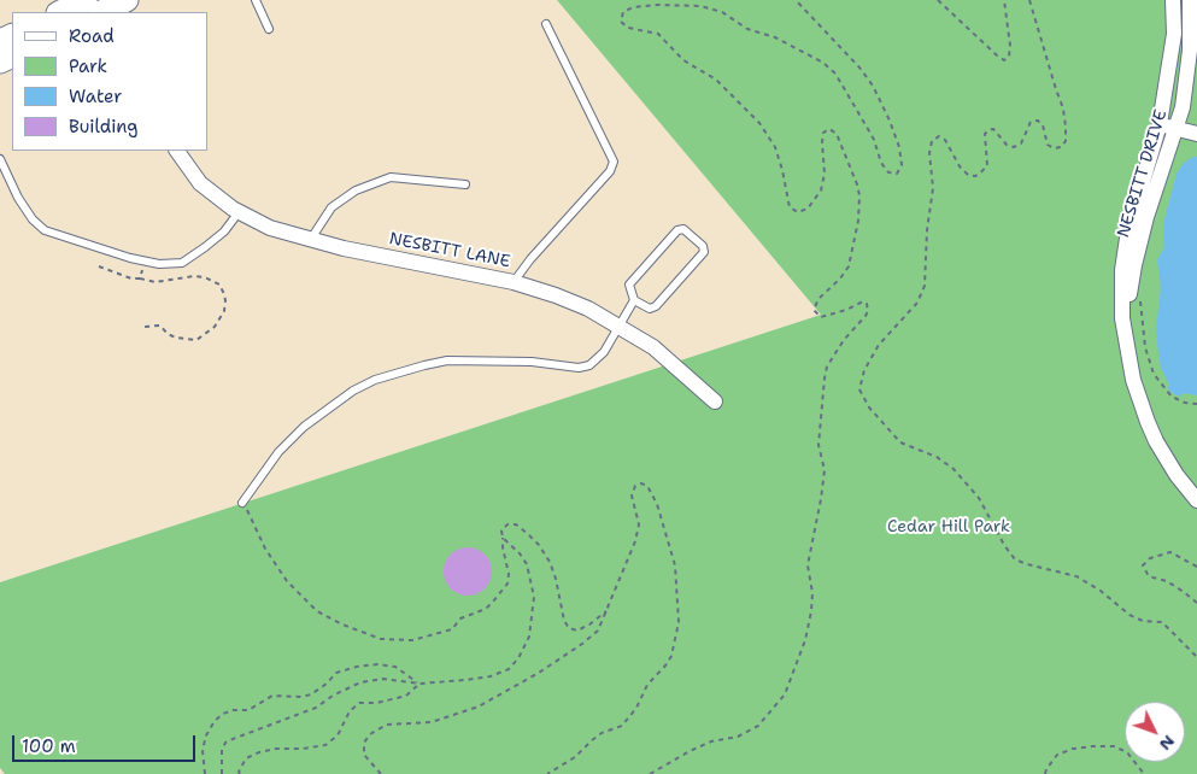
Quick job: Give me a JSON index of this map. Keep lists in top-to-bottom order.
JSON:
{
  "streets": {
    "street": ["NESBITT DRIVE", "NESBITT LANE"]
  },
  "parks": ["Cedar Hill Park"],
  "legend": [
    "Road",
    "Park",
    "Water",
    "Building"
  ],
  "scale_bar": "100 m",
  "north": "bottom right"
}
